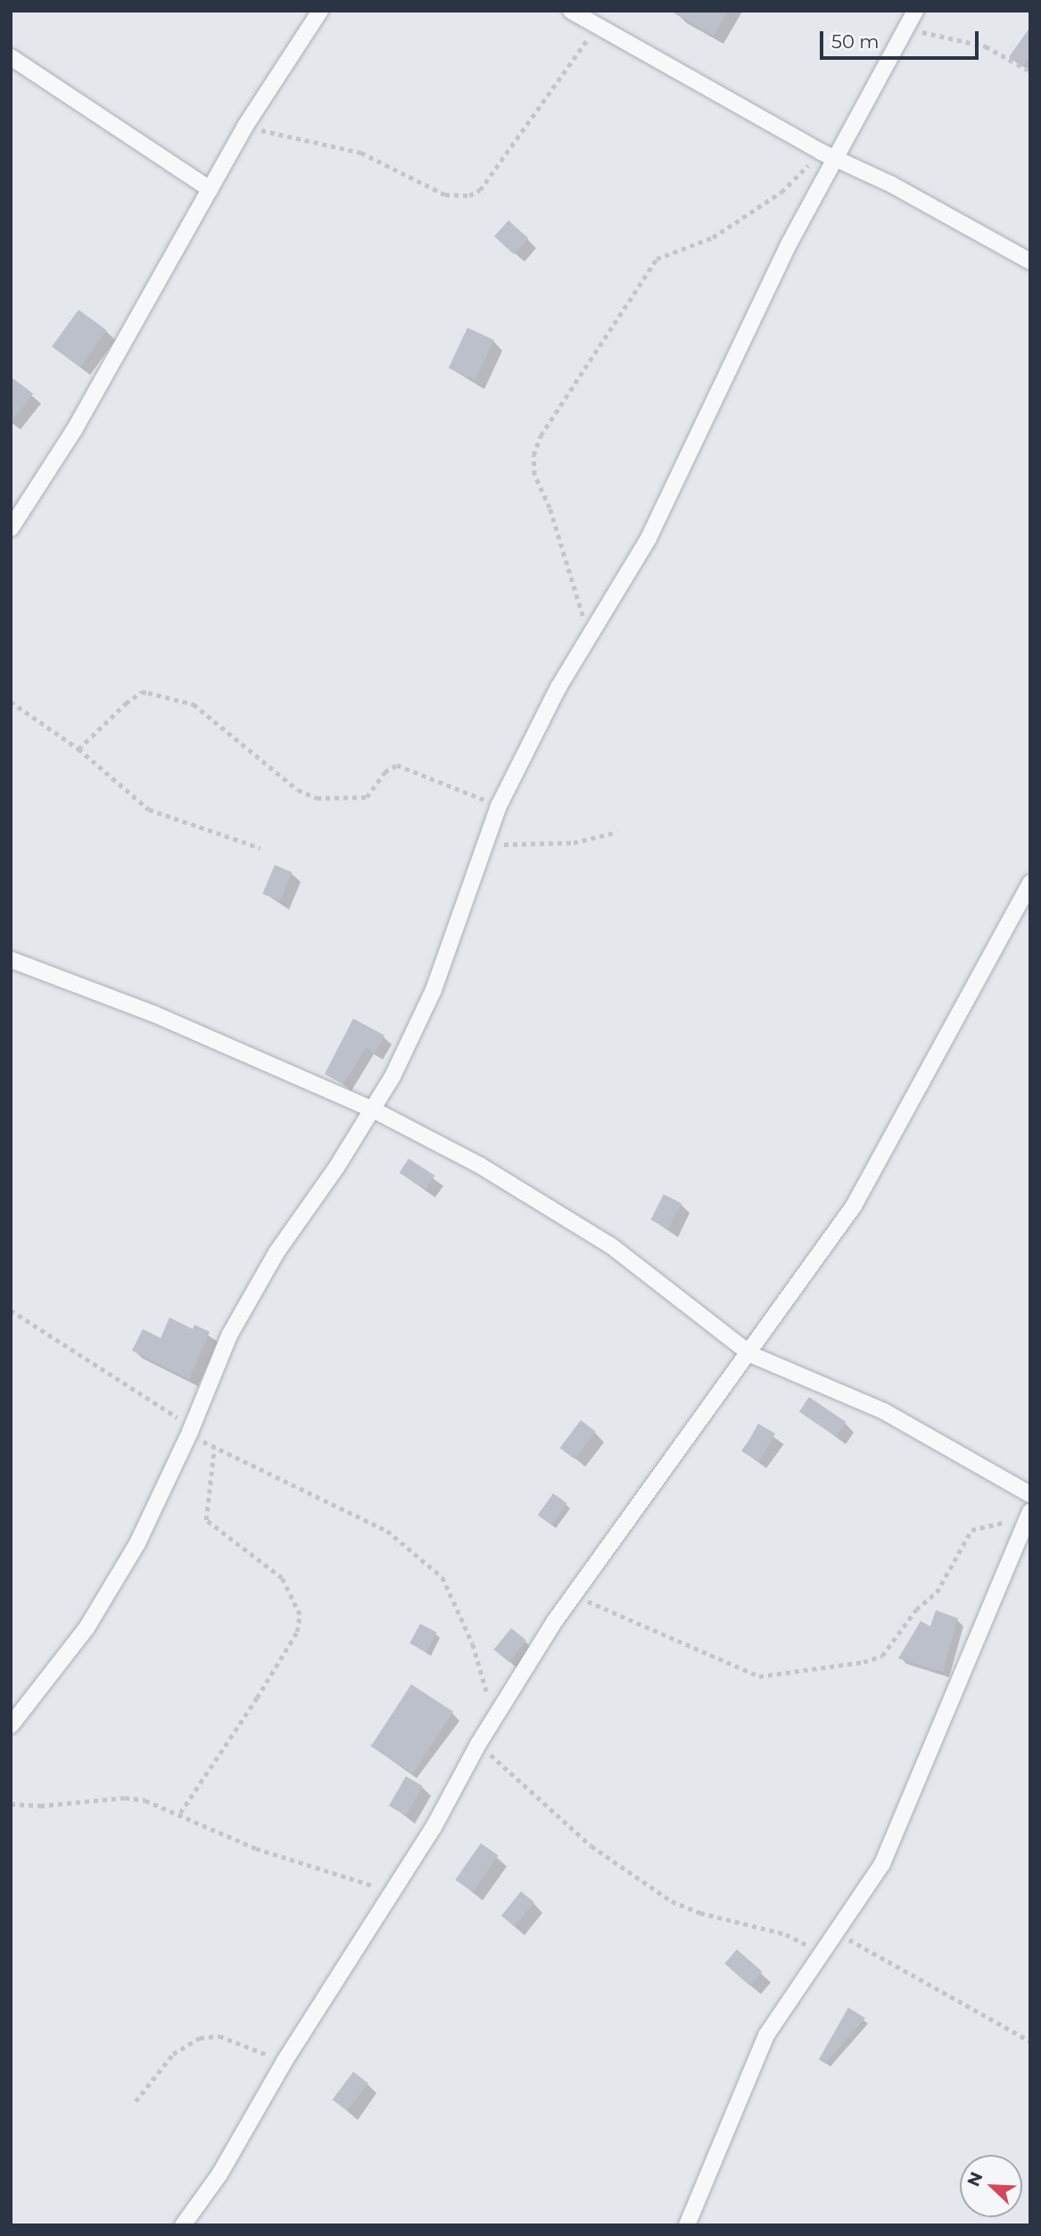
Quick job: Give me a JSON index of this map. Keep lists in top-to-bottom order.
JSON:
{
  "scale_bar": "50 m",
  "north": "top left"
}
